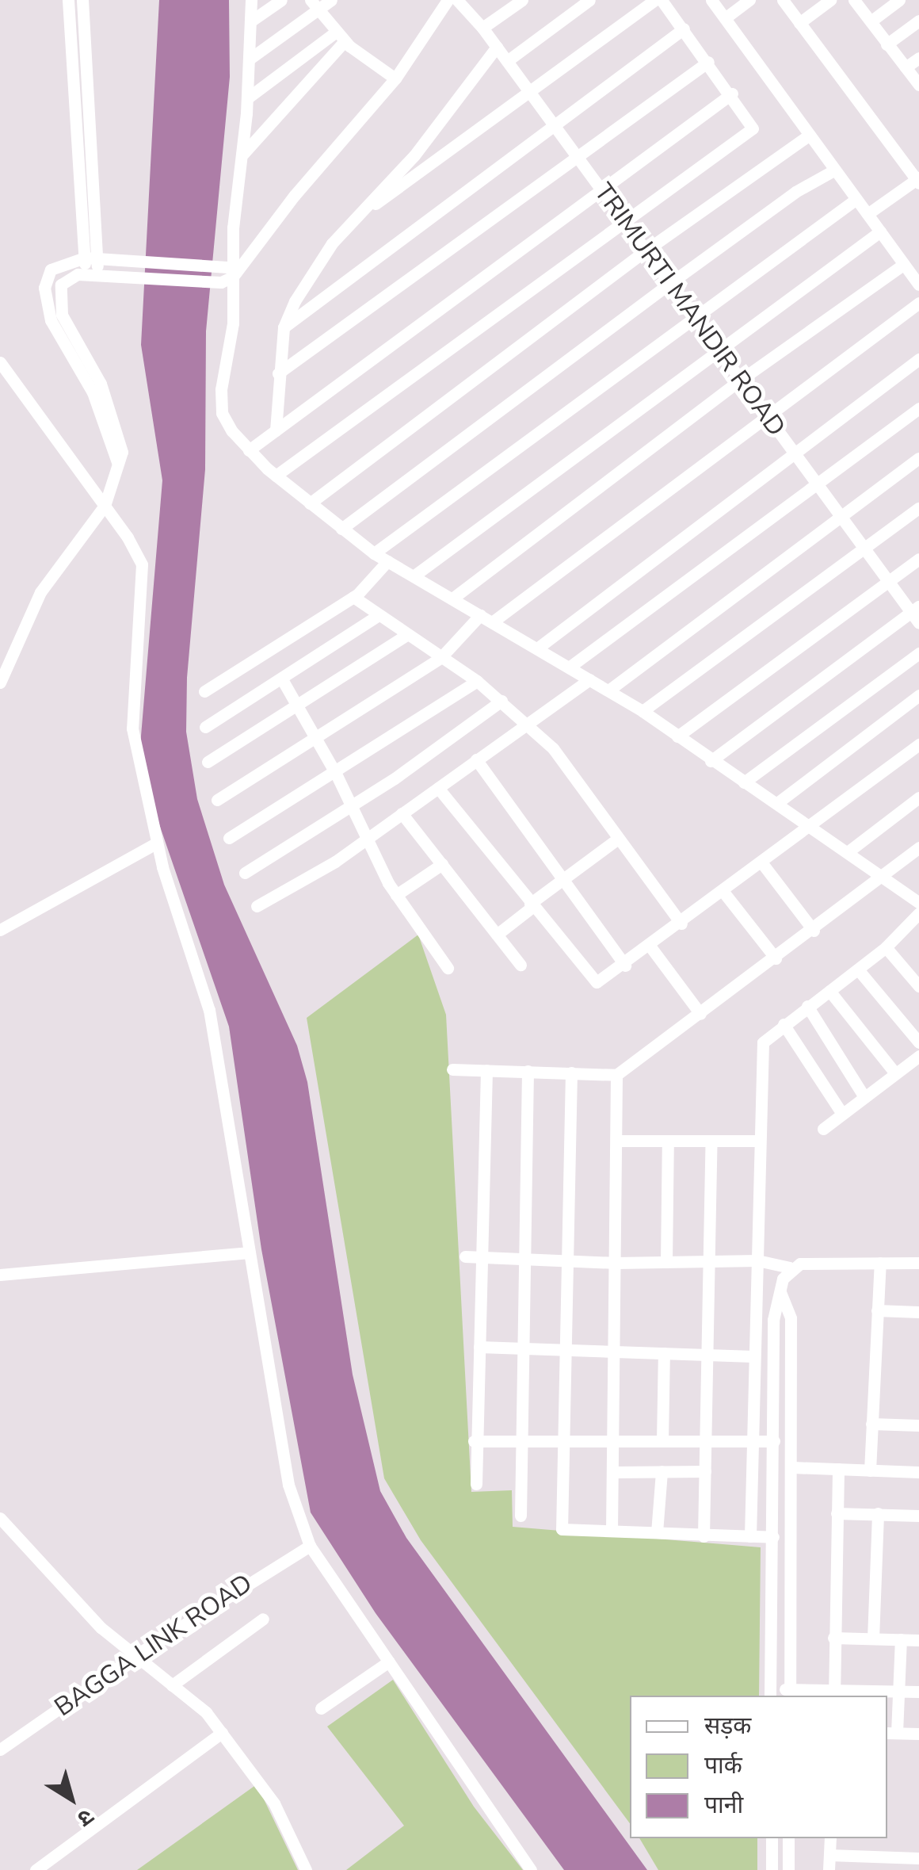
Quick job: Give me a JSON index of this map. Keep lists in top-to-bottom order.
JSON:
{
  "streets": {
    "street": ["TRIMURTI MANDIR ROAD", "BAGGA LINK ROAD"]
  },
  "legend": ["सड़क", "पार्क", "पानी"],
  "north": "bottom right"
}
